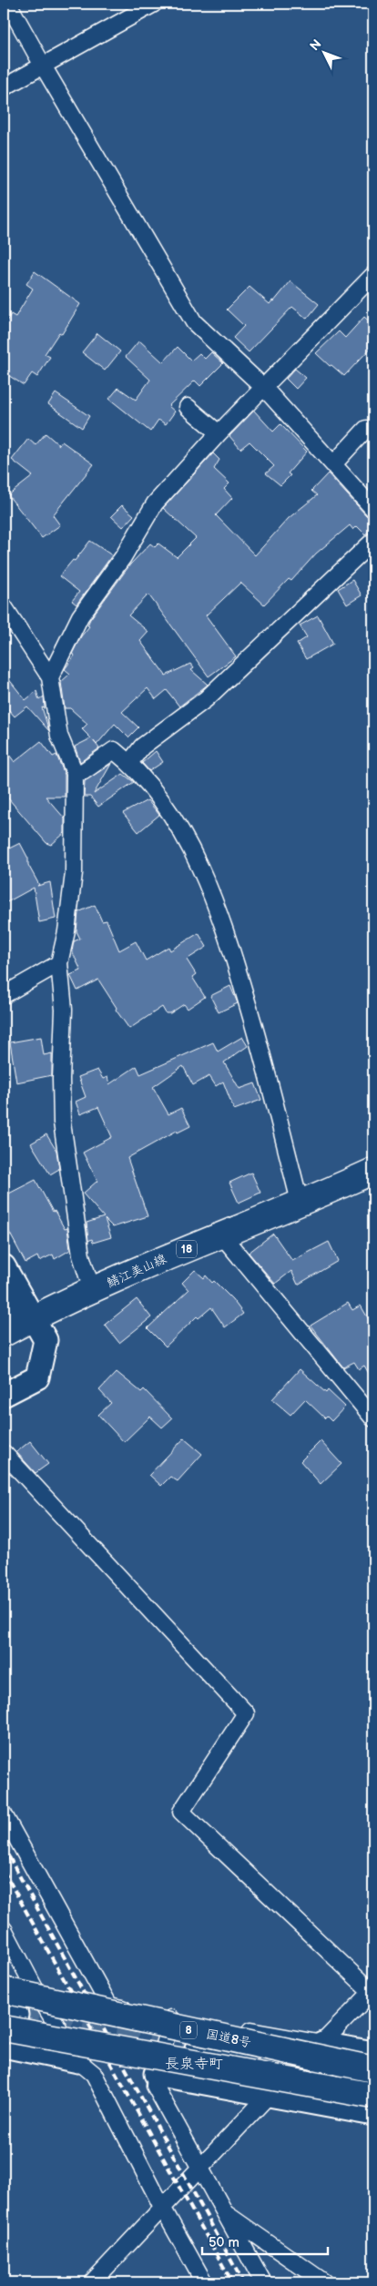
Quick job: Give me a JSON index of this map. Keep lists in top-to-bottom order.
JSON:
{
  "streets": {
    "main road": [
      "18",
      "鯖江美山線",
      "8",
      "国道8号"
    ]
  },
  "districts": ["長泉寺町"],
  "scale_bar": "50 m",
  "north": "top left"
}
